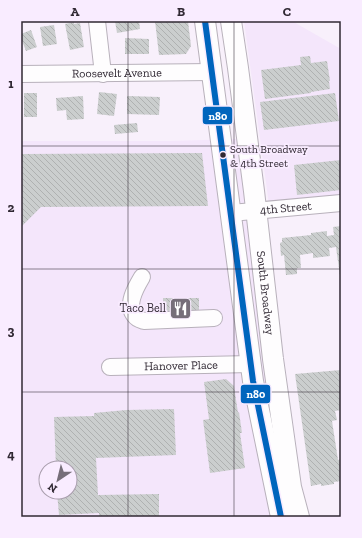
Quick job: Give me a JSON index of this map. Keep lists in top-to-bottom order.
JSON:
{
  "streets": {
    "main road": ["South Broadway"],
    "street": ["Roosevelt Avenue", "4th Street", "Hanover Place"]
  },
  "crossings": [
    ["Roosevelt Avenue", "South Broadway"],
    ["4th Street", "South Broadway"],
    ["South Broadway", "Hanover Place"]
  ],
  "places": {
    "other": ["South Broadway & 4th Street"],
    "restaurant": ["Taco Bell"]
  },
  "lines": ["transit line n80"],
  "north": "bottom left",
  "grid": {
    "columns": ["A", "B", "C"],
    "rows": [
      "1",
      "2",
      "3",
      "4"
    ]
  }
}
